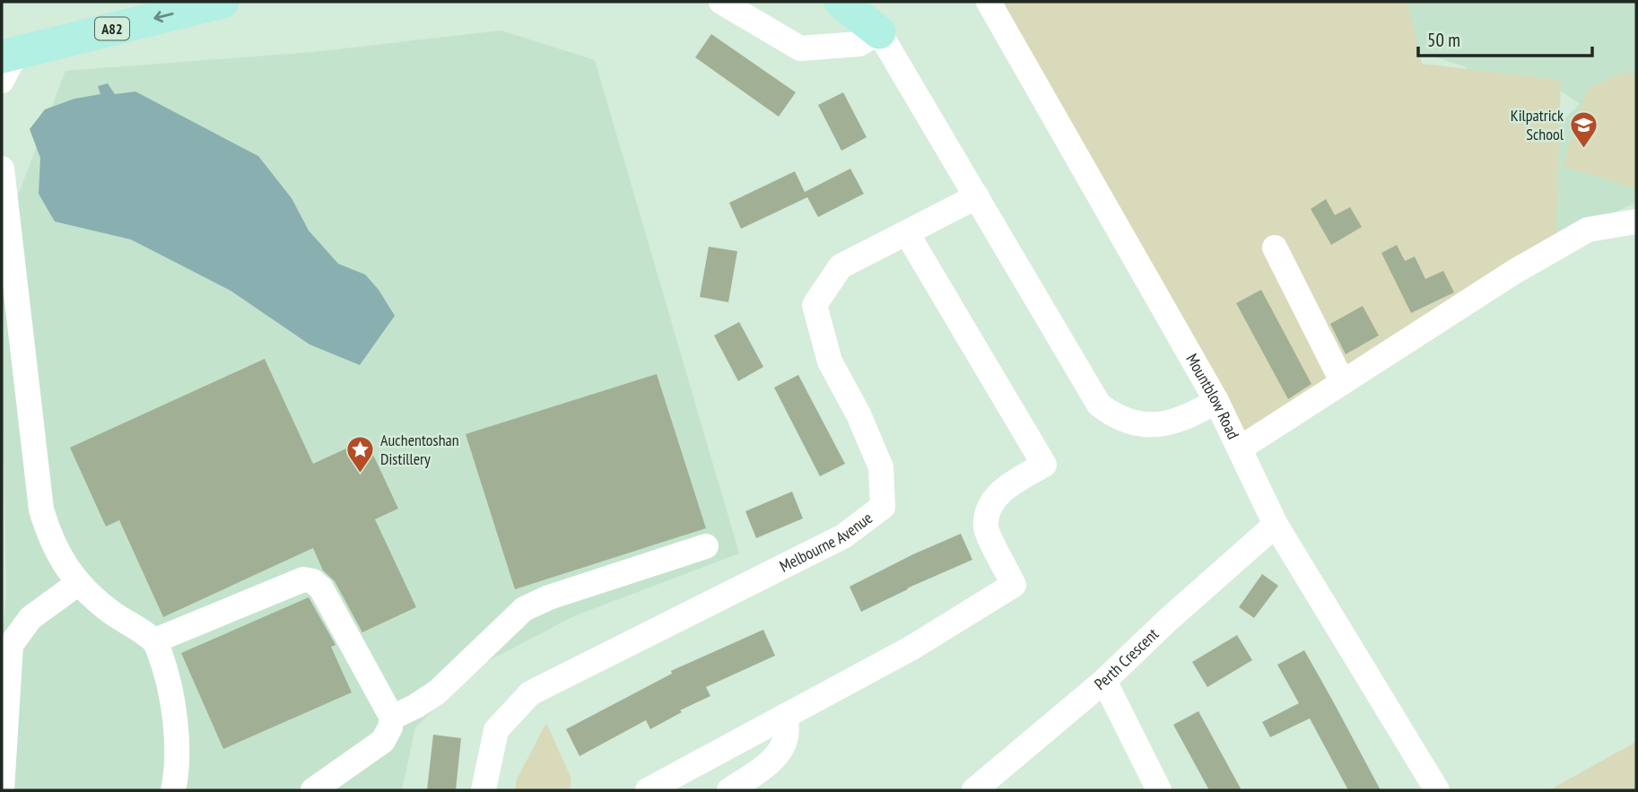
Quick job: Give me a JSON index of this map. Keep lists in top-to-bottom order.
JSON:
{
  "streets": {
    "main road": ["A82"],
    "street": ["Mountblow Road", "Melbourne Avenue", "Perth Crescent"]
  },
  "crossings": [
    ["Mountblow Road", "Perth Crescent"]
  ],
  "places": {
    "school or university": ["Kilpatrick School"],
    "place": ["Auchentoshan Distillery"]
  },
  "scale_bar": "50 m"
}
